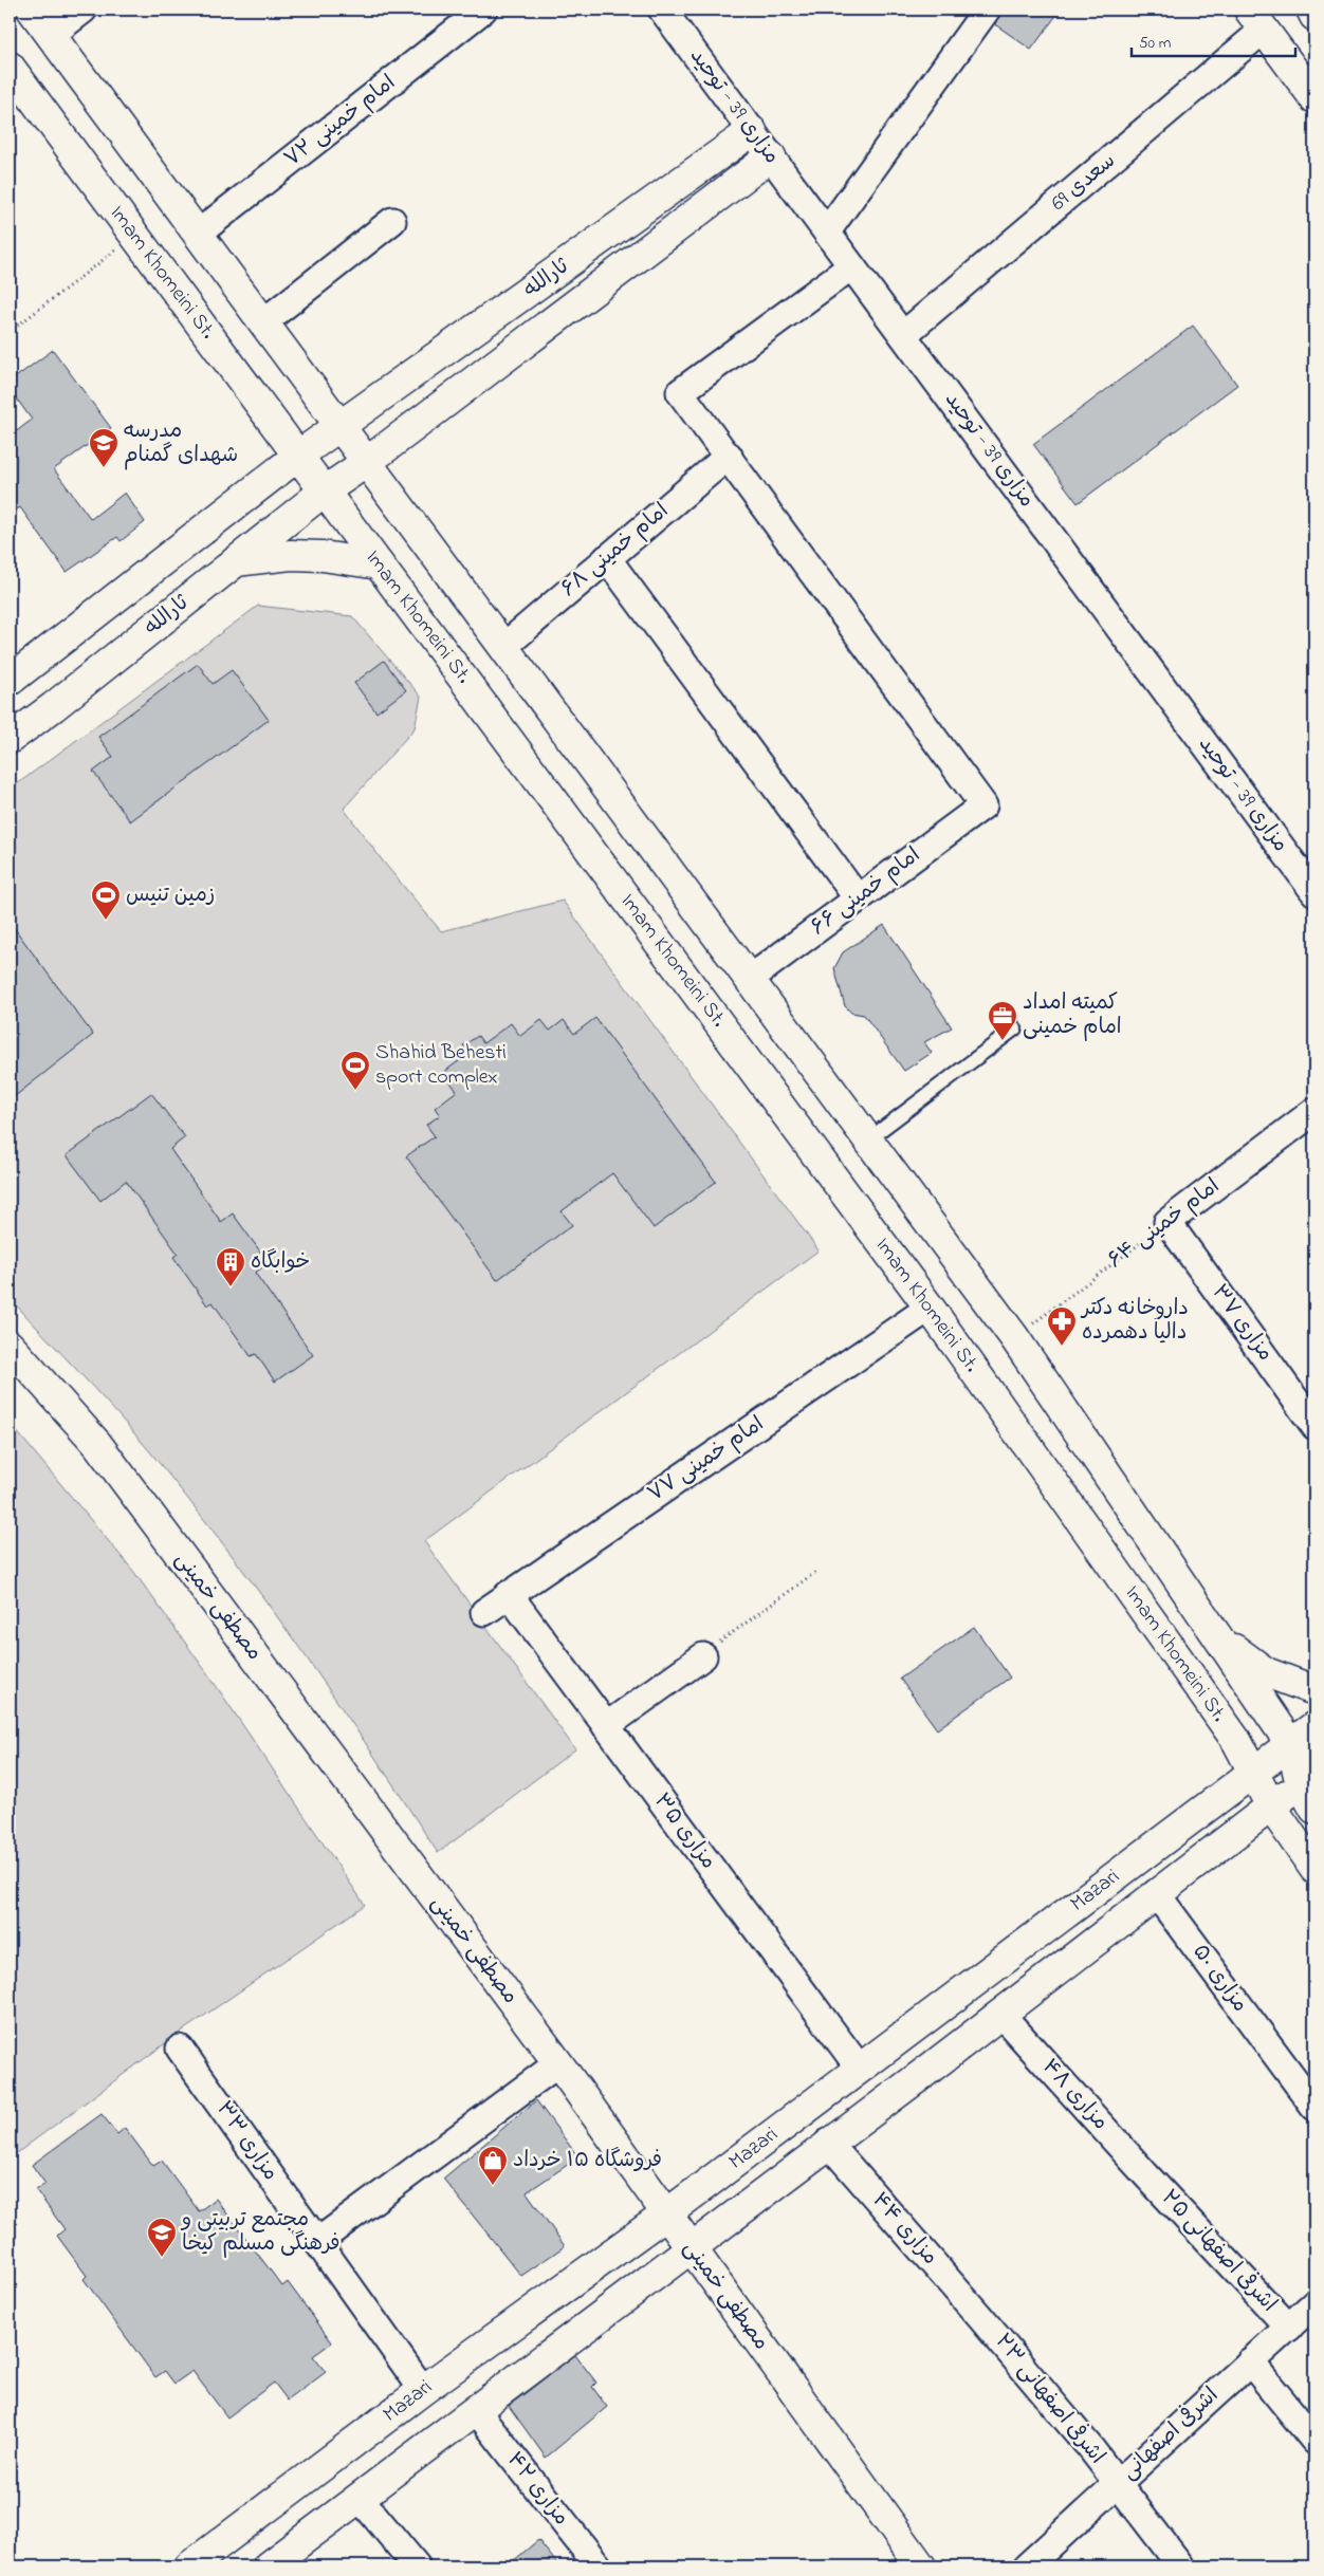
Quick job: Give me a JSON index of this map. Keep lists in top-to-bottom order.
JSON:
{
  "streets": {
    "main road": [
      "Imam Khomeini St.",
      "ثارالله",
      "مصطفی خمینی",
      "Mazari"
    ],
    "street": [
      "مزاری 39 - توحید",
      "امام خمینی ۷۲",
      "سعدی 69",
      "امام خمینی ۶۸",
      "امام خمینی ۶۶",
      "امام خمینی ۶۴",
      "مزاری ۳۷",
      "امام خمینی ۷۷",
      "مزاری ۳۵",
      "مزاری ۵۰",
      "مزاری ۴۸",
      "مزاری ۳۳",
      "مزاری ۴۴",
      "اشرفی اصفهانی ۲۵",
      "اشرفی اصفهانی ۲۳",
      "اشرفی اصفهانی",
      "مزاری ۴۲"
    ]
  },
  "crossings": [
    ["مزاری 39 - توحید", "سعدی 69"],
    ["مزاری 39 - توحید", "ثارالله"],
    ["امام خمینی ۷۲", "Imam Khomeini St."],
    ["Imam Khomeini St.", "ثارالله"],
    ["Imam Khomeini St.", "امام خمینی ۶۸"],
    ["Imam Khomeini St.", "امام خمینی ۶۶"],
    ["Imam Khomeini St.", "امام خمینی ۶۴"],
    ["Imam Khomeini St.", "امام خمینی ۷۷"],
    ["Imam Khomeini St.", "Mazari"],
    ["امام خمینی ۶۸", "امام خمینی ۶۶"],
    ["امام خمینی ۶۴", "مزاری ۳۷"],
    ["امام خمینی ۷۷", "مزاری ۳۵"],
    ["مصطفی خمینی", "Mazari"],
    ["مزاری ۳۵", "Mazari"],
    ["Mazari", "مزاری ۵۰"],
    ["Mazari", "مزاری ۴۸"],
    ["Mazari", "مزاری ۳۳"],
    ["Mazari", "مزاری ۴۴"],
    ["Mazari", "مزاری ۴۲"],
    ["مزاری ۴۸", "اشرفی اصفهانی ۲۵"],
    ["مزاری ۴۴", "اشرفی اصفهانی ۲۳"],
    ["اشرفی اصفهانی ۲۵", "اشرفی اصفهانی"],
    ["اشرفی اصفهانی ۲۳", "اشرفی اصفهانی"]
  ],
  "places": {
    "school or university": ["مدرسه شهدای گمنام", "مجتمع تربیتی و فرهنگی مسلم کیخا"],
    "sports": ["زمین تنیس", "Shahid Behesti sport complex"],
    "office": ["کمیته امداد امام خمینی"],
    "building": ["خوابگاه"],
    "pharmacy": ["داروخانه دکتر دالیا دهمرده"],
    "shop": ["فروشگاه ۱۵ خرداد"]
  },
  "scale_bar": "50 m"
}
